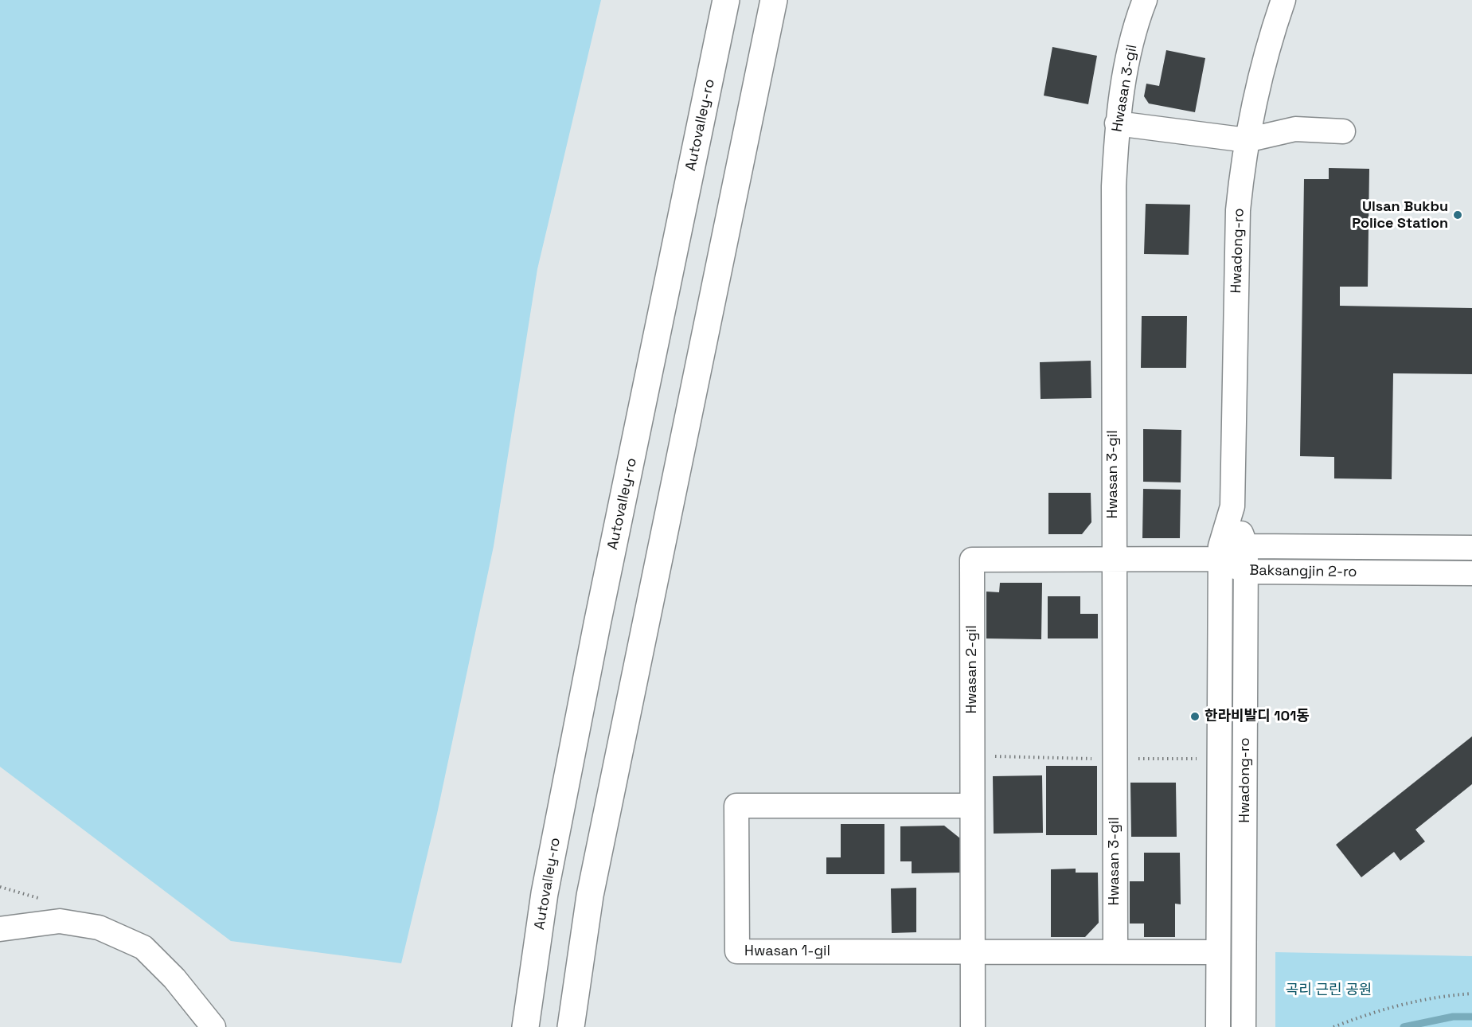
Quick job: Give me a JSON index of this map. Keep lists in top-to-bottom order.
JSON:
{
  "streets": {
    "highway": ["Autovalley-ro"],
    "street": [
      "Hwasan 3-gil",
      "Hwadong-ro",
      "Baksangjin 2-ro",
      "Hwasan 2-gil",
      "Hwasan 1-gil"
    ]
  },
  "crossings": [
    ["Hwasan 3-gil", "Hwasan 2-gil"],
    ["Hwasan 3-gil", "Hwasan 1-gil"],
    ["Hwadong-ro", "Baksangjin 2-ro"],
    ["Hwadong-ro", "Hwasan 2-gil"],
    ["Hwadong-ro", "Hwasan 1-gil"],
    ["Baksangjin 2-ro", "Hwasan 2-gil"],
    ["Hwasan 2-gil", "Hwasan 1-gil"]
  ],
  "parks": ["곡리 근린 공원"],
  "places": ["Ulsan Bukbu Police Station", "한라비발디 101동"]
}
